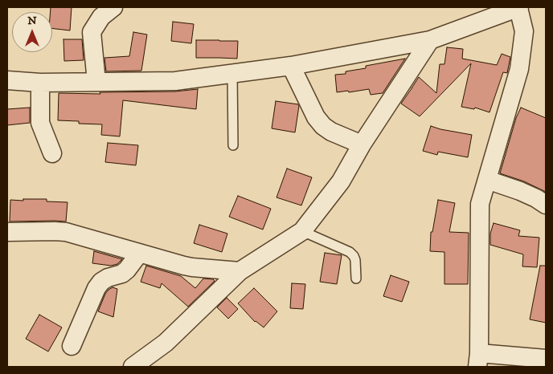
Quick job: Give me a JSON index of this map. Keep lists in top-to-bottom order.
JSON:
{
  "north": "top"
}
